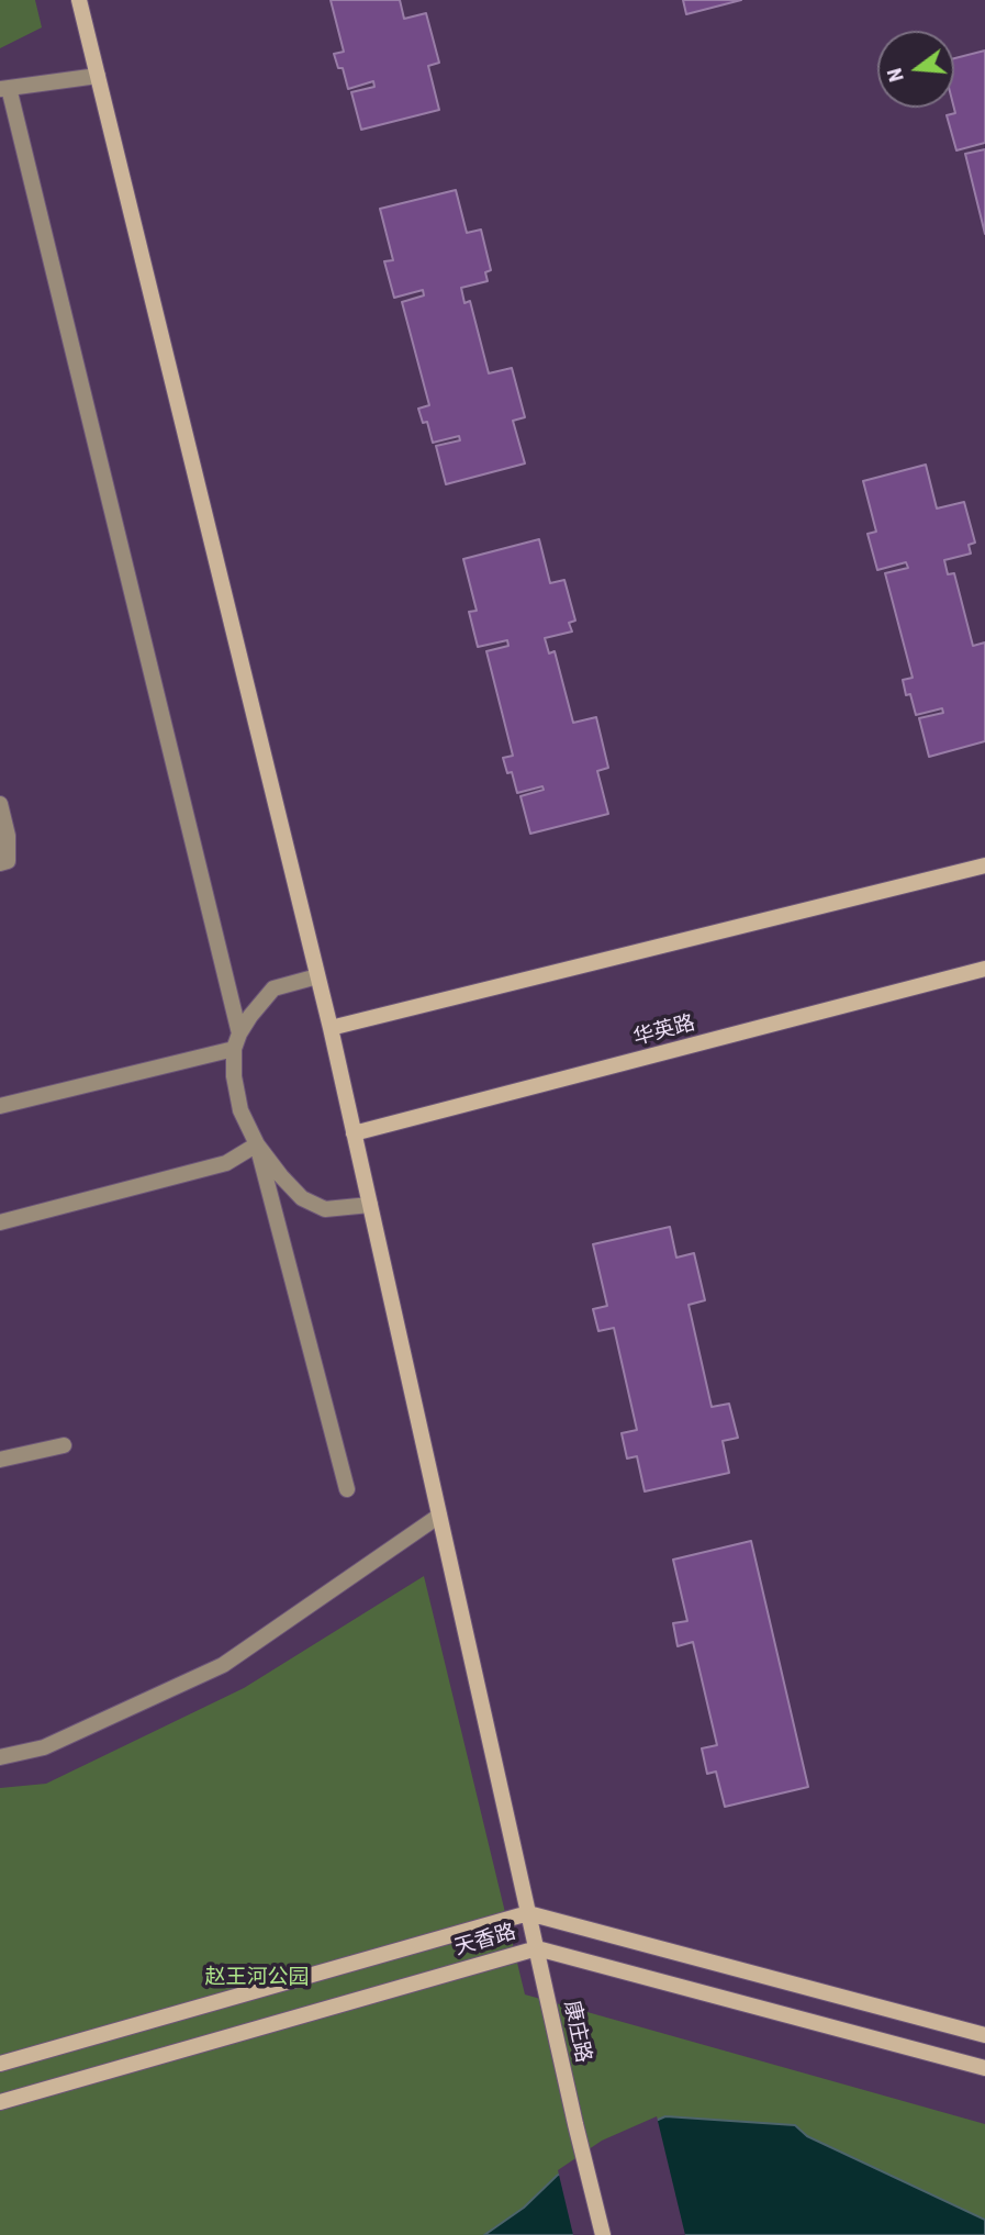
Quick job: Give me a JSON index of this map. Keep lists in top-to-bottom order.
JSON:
{
  "streets": {
    "main road": ["华英路", "天香路", "康庄路"]
  },
  "crossings": [
    ["华英路", "康庄路"],
    ["天香路", "康庄路"]
  ],
  "parks": ["赵王河公园"],
  "north": "left"
}
